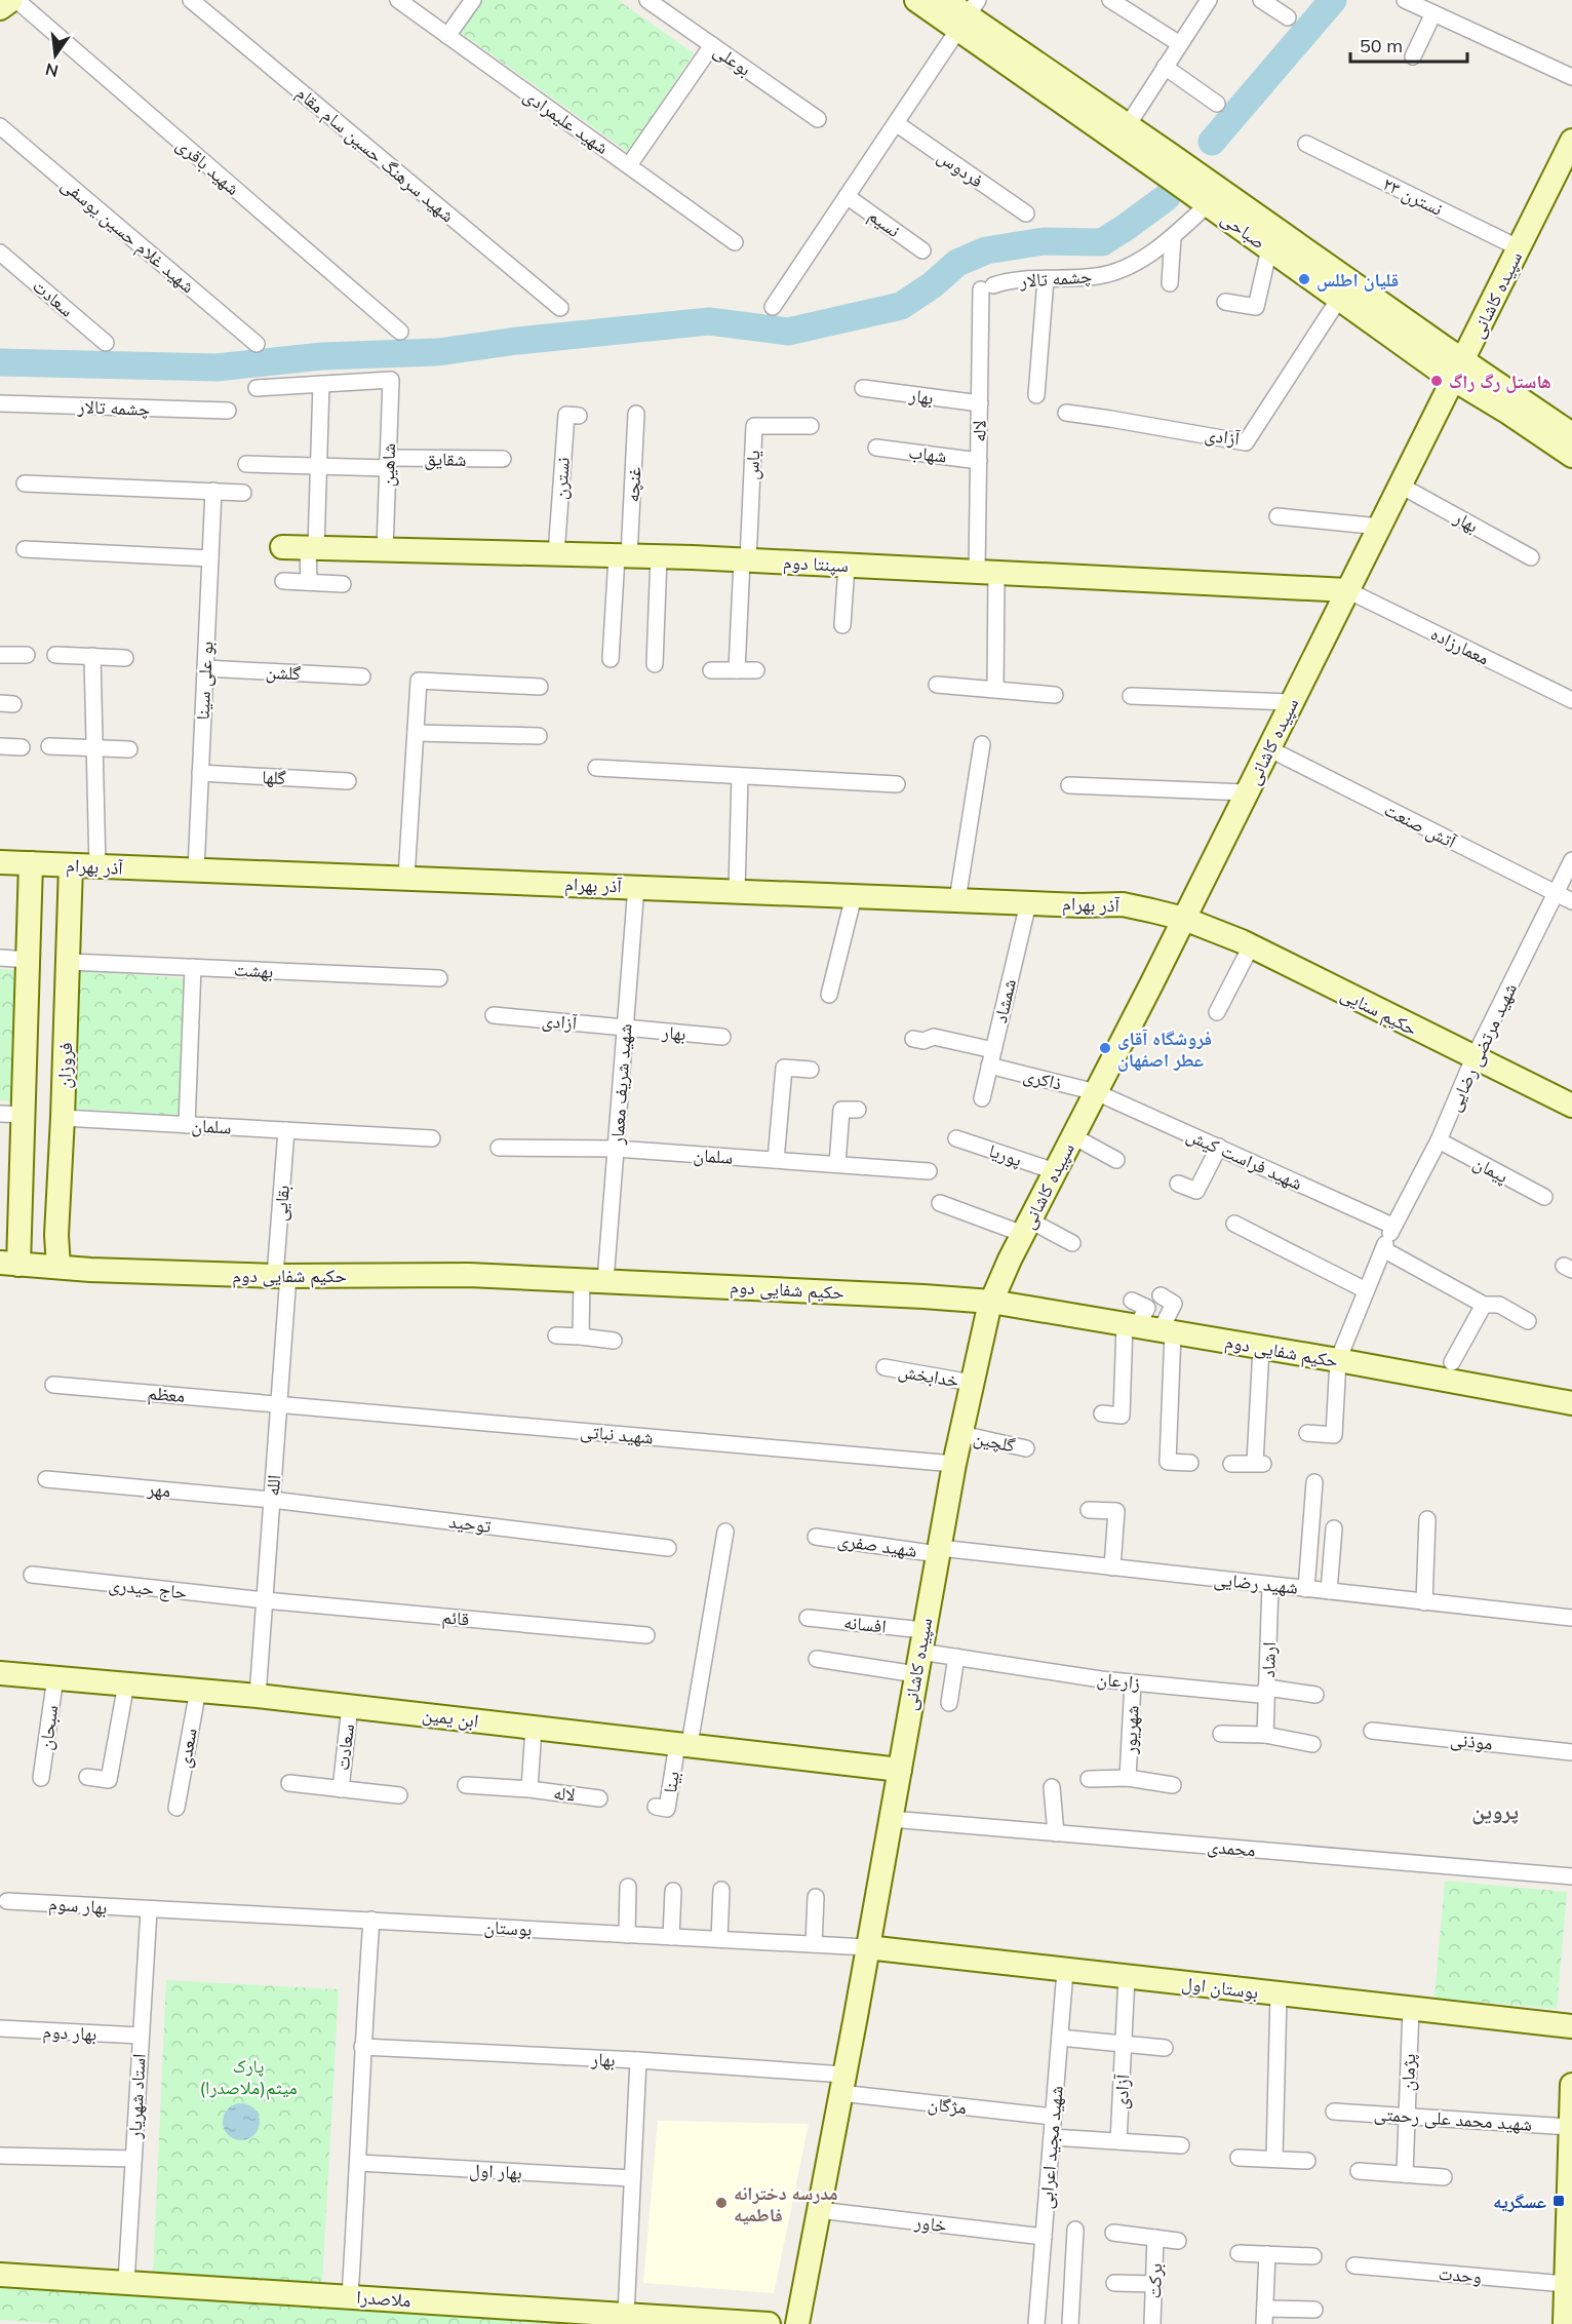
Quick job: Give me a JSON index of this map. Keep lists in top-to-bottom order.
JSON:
{
  "streets": {
    "street": [
      "بوعلی",
      "شهید علیمرادی",
      "شهید سرهنگ حسین سام مقام",
      "شهید باقری",
      "فردوس",
      "نسترن ۲۳",
      "نسیم",
      "صباحی",
      "شهید غلام حسین یوسفی",
      "چشمه تالار",
      "سپیده کاشانی",
      "سعادت",
      "بهار",
      "لاله",
      "آزادی",
      "شهاب",
      "شقایق",
      "شاهین",
      "یاس",
      "نسترن",
      "غنچه",
      "سپنتا دوم",
      "معمارزاده",
      "گلشن",
      "بو علی سینا",
      "گلها",
      "آتش صنعت",
      "آذر بهرام",
      "بهشت",
      "شمشاد",
      "حکیم سنایی",
      "شهید مرتضی رضایی",
      "فروزان",
      "ذاکری",
      "شهید شریف معمار",
      "سلمان",
      "پوریا",
      "شهید فراست کیش",
      "پیمان",
      "بقایی",
      "حکیم شفایی دوم",
      "خدابخش",
      "معظم",
      "شهید نباتی",
      "گلچین",
      "الله",
      "مهر",
      "توحید",
      "شهید صفری",
      "شهید رضایی",
      "حاج حیدری",
      "قائم",
      "افسانه",
      "ارشاد",
      "زارعان",
      "ابن یمین",
      "سبحان",
      "شهریور",
      "موذنی",
      "سعدی",
      "بینا",
      "محمدی",
      "بهار سوم",
      "بوستان",
      "بوستان اول",
      "بهار دوم",
      "پژمان",
      "استاد شهریار",
      "مژگان",
      "شهید محمد علی رحمتی",
      "شهید مجید اعرابی",
      "بهار اول",
      "خاور",
      "وحدت",
      "برکت",
      "ملاصدرا"
    ]
  },
  "crossings": [
    ["نسترن ۲۳", "سپیده کاشانی"],
    ["صباحی", "چشمه تالار"],
    ["صباحی", "سپیده کاشانی"],
    ["صباحی", "آزادی"],
    ["چشمه تالار", "لاله"],
    ["سپیده کاشانی", "بهار"],
    ["سپیده کاشانی", "سپنتا دوم"],
    ["سپیده کاشانی", "معمارزاده"],
    ["سپیده کاشانی", "آتش صنعت"],
    ["سپیده کاشانی", "آذر بهرام"],
    ["سپیده کاشانی", "حکیم سنایی"],
    ["سپیده کاشانی", "ذاکری"],
    ["سپیده کاشانی", "پوریا"],
    ["سپیده کاشانی", "شهید فراست کیش"],
    ["سپیده کاشانی", "حکیم شفایی دوم"],
    ["سپیده کاشانی", "خدابخش"],
    ["سپیده کاشانی", "شهید نباتی"],
    ["سپیده کاشانی", "گلچین"],
    ["سپیده کاشانی", "شهید صفری"],
    ["سپیده کاشانی", "شهید رضایی"],
    ["سپیده کاشانی", "افسانه"],
    ["سپیده کاشانی", "زارعان"],
    ["سپیده کاشانی", "ابن یمین"],
    ["سپیده کاشانی", "محمدی"],
    ["سپیده کاشانی", "بوستان"],
    ["سپیده کاشانی", "بوستان اول"],
    ["سپیده کاشانی", "مژگان"],
    ["سپیده کاشانی", "خاور"],
    ["سعادت", "ابن یمین"],
    ["بهار", "لاله"],
    ["بهار", "آزادی"],
    ["بهار", "شهید شریف معمار"],
    ["بهار", "مژگان"],
    ["لاله", "شهاب"],
    ["لاله", "سپنتا دوم"],
    ["لاله", "ابن یمین"],
    ["آزادی", "شهید شریف معمار"],
    ["آزادی", "بوستان اول"],
    ["شقایق", "شاهین"],
    ["شاهین", "سپنتا دوم"],
    ["یاس", "سپنتا دوم"],
    ["نسترن", "سپنتا دوم"],
    ["غنچه", "سپنتا دوم"],
    ["سپنتا دوم", "معمارزاده"],
    ["گلشن", "بو علی سینا"],
    ["بو علی سینا", "گلها"],
    ["بو علی سینا", "آذر بهرام"],
    ["آتش صنعت", "شهید مرتضی رضایی"],
    ["آذر بهرام", "شمشاد"],
    ["آذر بهرام", "حکیم سنایی"],
    ["آذر بهرام", "فروزان"],
    ["آذر بهرام", "شهید شریف معمار"],
    ["بهشت", "فروزان"],
    ["شمشاد", "ذاکری"],
    ["حکیم سنایی", "شهید مرتضی رضایی"],
    ["شهید مرتضی رضایی", "شهید فراست کیش"],
    ["شهید مرتضی رضایی", "پیمان"],
    ["شهید مرتضی رضایی", "حکیم شفایی دوم"],
    ["فروزان", "سلمان"],
    ["فروزان", "حکیم شفایی دوم"],
    ["ذاکری", "شهید فراست کیش"],
    ["شهید شریف معمار", "سلمان"],
    ["شهید شریف معمار", "حکیم شفایی دوم"],
    ["سلمان", "بقایی"],
    ["بقایی", "حکیم شفایی دوم"],
    ["بقایی", "الله"],
    ["حکیم شفایی دوم", "الله"],
    ["معظم", "شهید نباتی"],
    ["معظم", "الله"],
    ["شهید نباتی", "الله"],
    ["الله", "مهر"],
    ["الله", "توحید"],
    ["الله", "حاج حیدری"],
    ["الله", "قائم"],
    ["الله", "ابن یمین"],
    ["مهر", "توحید"],
    ["شهید صفری", "شهید رضایی"],
    ["شهید رضایی", "ارشاد"],
    ["حاج حیدری", "قائم"],
    ["افسانه", "زارعان"],
    ["ارشاد", "زارعان"],
    ["زارعان", "شهریور"],
    ["ابن یمین", "سبحان"],
    ["ابن یمین", "سعدی"],
    ["ابن یمین", "بینا"],
    ["بهار سوم", "بوستان"],
    ["بهار سوم", "استاد شهریار"],
    ["بوستان", "بوستان اول"],
    ["بوستان", "استاد شهریار"],
    ["بوستان اول", "پژمان"],
    ["بوستان اول", "شهید مجید اعرابی"],
    ["بهار دوم", "استاد شهریار"],
    ["پژمان", "شهید محمد علی رحمتی"],
    ["استاد شهریار", "ملاصدرا"],
    ["مژگان", "شهید مجید اعرابی"],
    ["شهید مجید اعرابی", "خاور"]
  ],
  "districts": ["پروین"],
  "parks": ["پارک میثم(ملاصدرا)"],
  "places": {
    "other": [
      "قلیان اطلس",
      "هاستل رگ راگ",
      "فروشگاه آقای عطر اصفهان",
      "مدرسه دخترانه فاطمیه"
    ],
    "transit": ["عسگریه"]
  },
  "scale_bar": "50 m",
  "north": "bottom"
}
